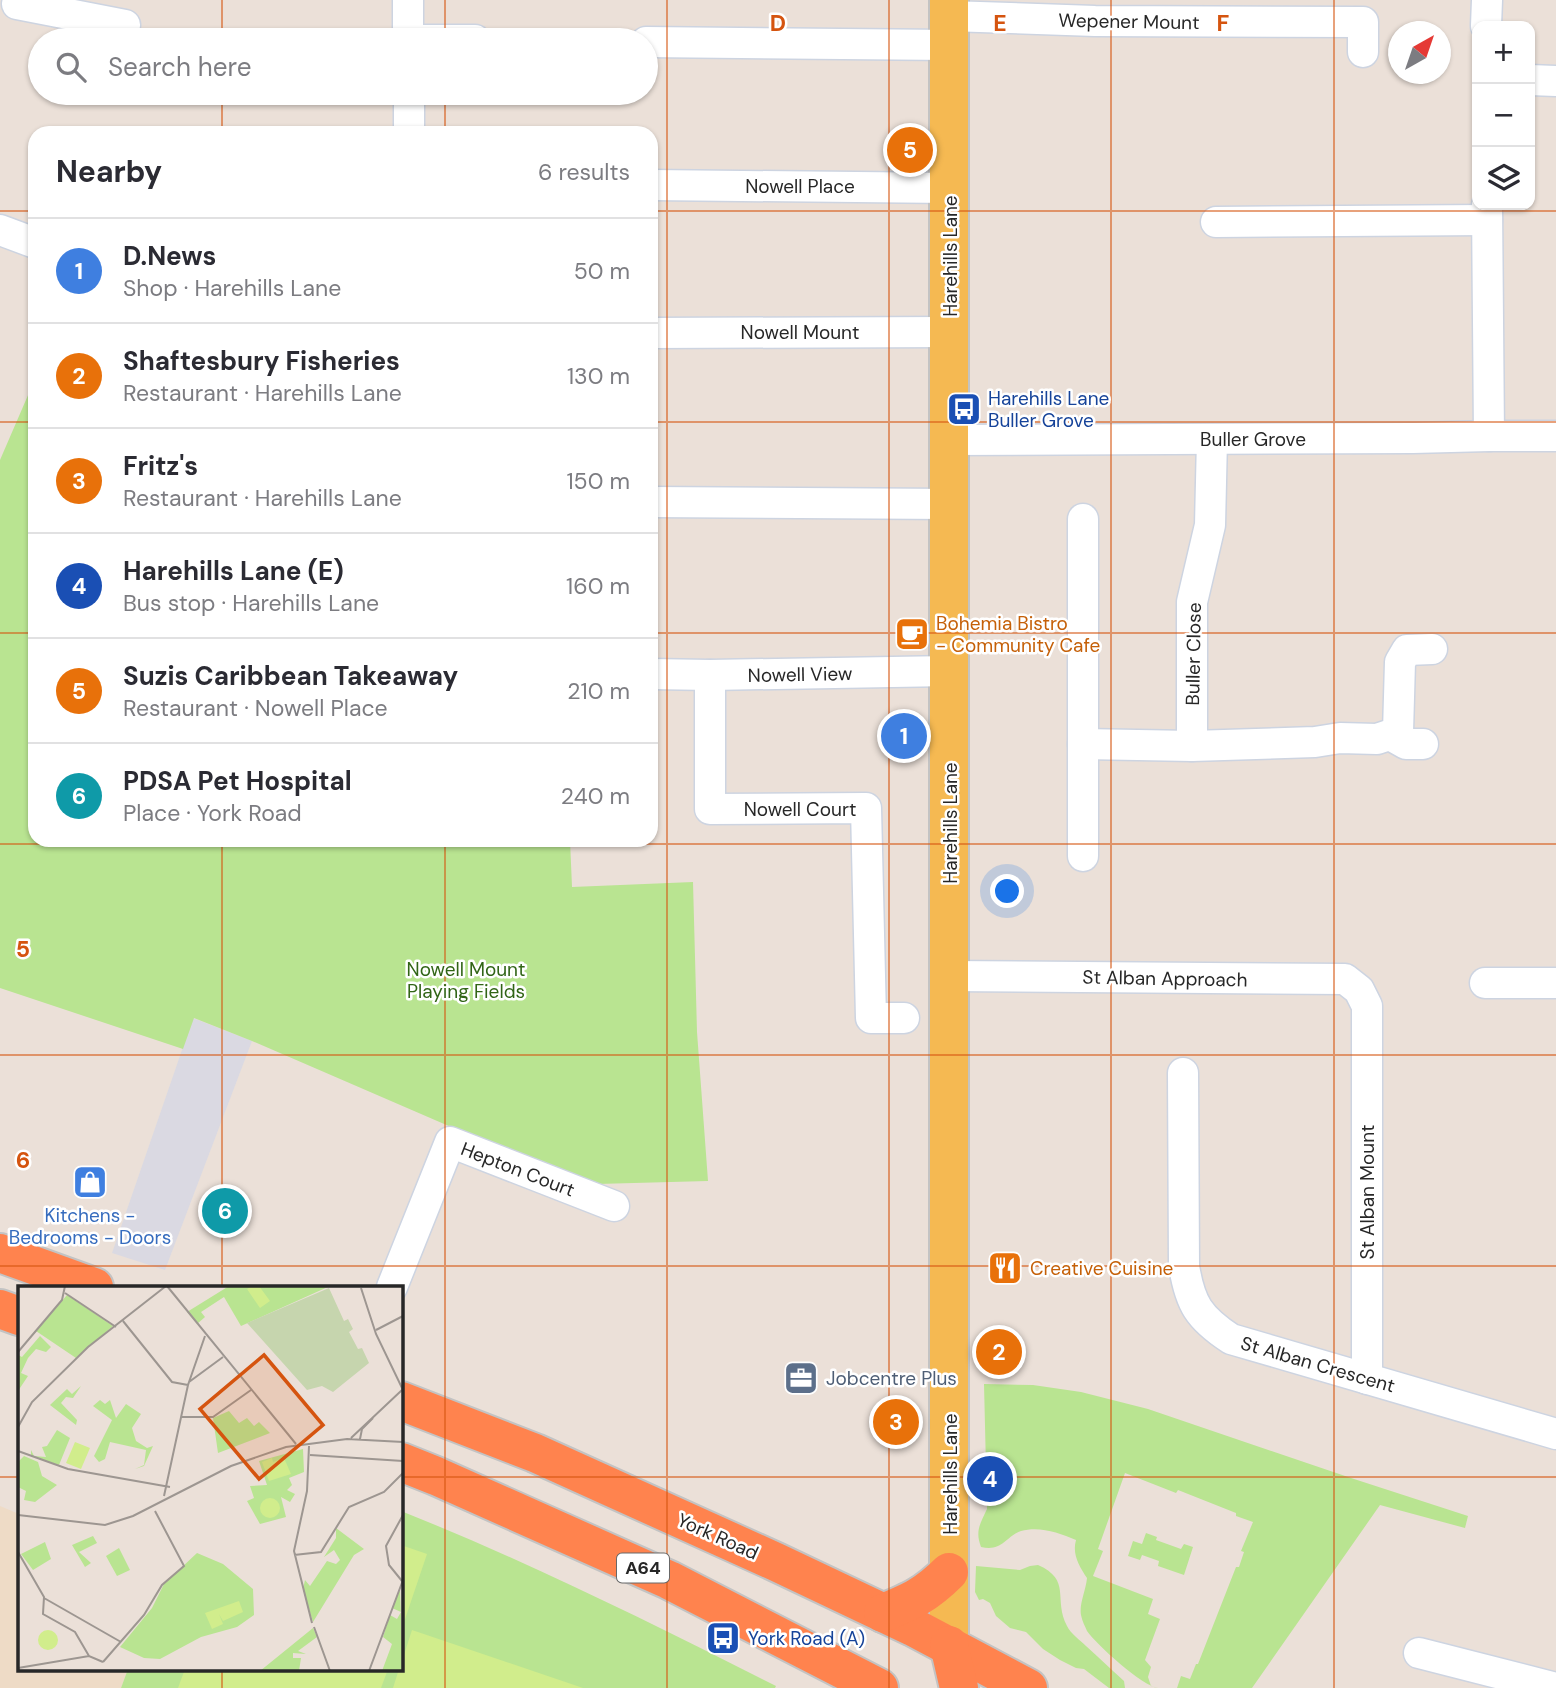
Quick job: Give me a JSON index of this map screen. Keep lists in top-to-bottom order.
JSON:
{
  "streets": {
    "highway": ["York Road", "A64"],
    "main road": ["Harehills Lane"],
    "street": [
      "Wepener Mount",
      "Nowell Place",
      "Nowell Mount",
      "Buller Grove",
      "Buller Close",
      "Nowell View",
      "Nowell Court",
      "St Alban Approach",
      "Hepton Court",
      "St Alban Mount",
      "St Alban Crescent"
    ]
  },
  "crossings": [
    ["Wepener Mount", "Harehills Lane"],
    ["Nowell Place", "Harehills Lane"],
    ["Harehills Lane", "Nowell Mount"],
    ["Harehills Lane", "Buller Grove"],
    ["Harehills Lane", "Nowell View"],
    ["Harehills Lane", "St Alban Approach"],
    ["Harehills Lane", "York Road"],
    ["Buller Grove", "Buller Close"],
    ["Nowell View", "Nowell Court"],
    ["St Alban Approach", "St Alban Mount"],
    ["St Alban Mount", "St Alban Crescent"]
  ],
  "parks": ["Nowell Mount Playing Fields"],
  "places": {
    "bus stop": ["Harehills Lane Buller Grove", "York Road (A)"],
    "cafe": ["Bohemia Bistro - Community Cafe"],
    "shop": ["Kitchens - Bedrooms - Doors"],
    "restaurant": ["Creative Cuisine"],
    "office": ["Jobcentre Plus"]
  },
  "north": "top right",
  "page": {
    "map_buttons": ["+", "−"],
    "search": "Search here",
    "pins": [
      "5",
      "1",
      "6",
      "2",
      "3",
      "4"
    ],
    "heading": ["Nearby", "6 results"],
    "list": [
      {
        "mark": "1",
        "name": "D.News",
        "note": "Shop · Harehills Lane",
        "value": "50 m"
      },
      {
        "mark": "2",
        "name": "Shaftesbury Fisheries",
        "note": "Restaurant · Harehills Lane",
        "value": "130 m"
      },
      {
        "mark": "3",
        "name": "Fritz's",
        "note": "Restaurant · Harehills Lane",
        "value": "150 m"
      },
      {
        "mark": "4",
        "name": "Harehills Lane (E)",
        "note": "Bus stop · Harehills Lane",
        "value": "160 m"
      },
      {
        "mark": "5",
        "name": "Suzis Caribbean Takeaway",
        "note": "Restaurant · Nowell Place",
        "value": "210 m"
      },
      {
        "mark": "6",
        "name": "PDSA Pet Hospital",
        "note": "Place · York Road",
        "value": "240 m"
      }
    ]
  },
  "grid": {
    "columns": ["D", "E", "F"],
    "rows": ["5", "6"]
  }
}
